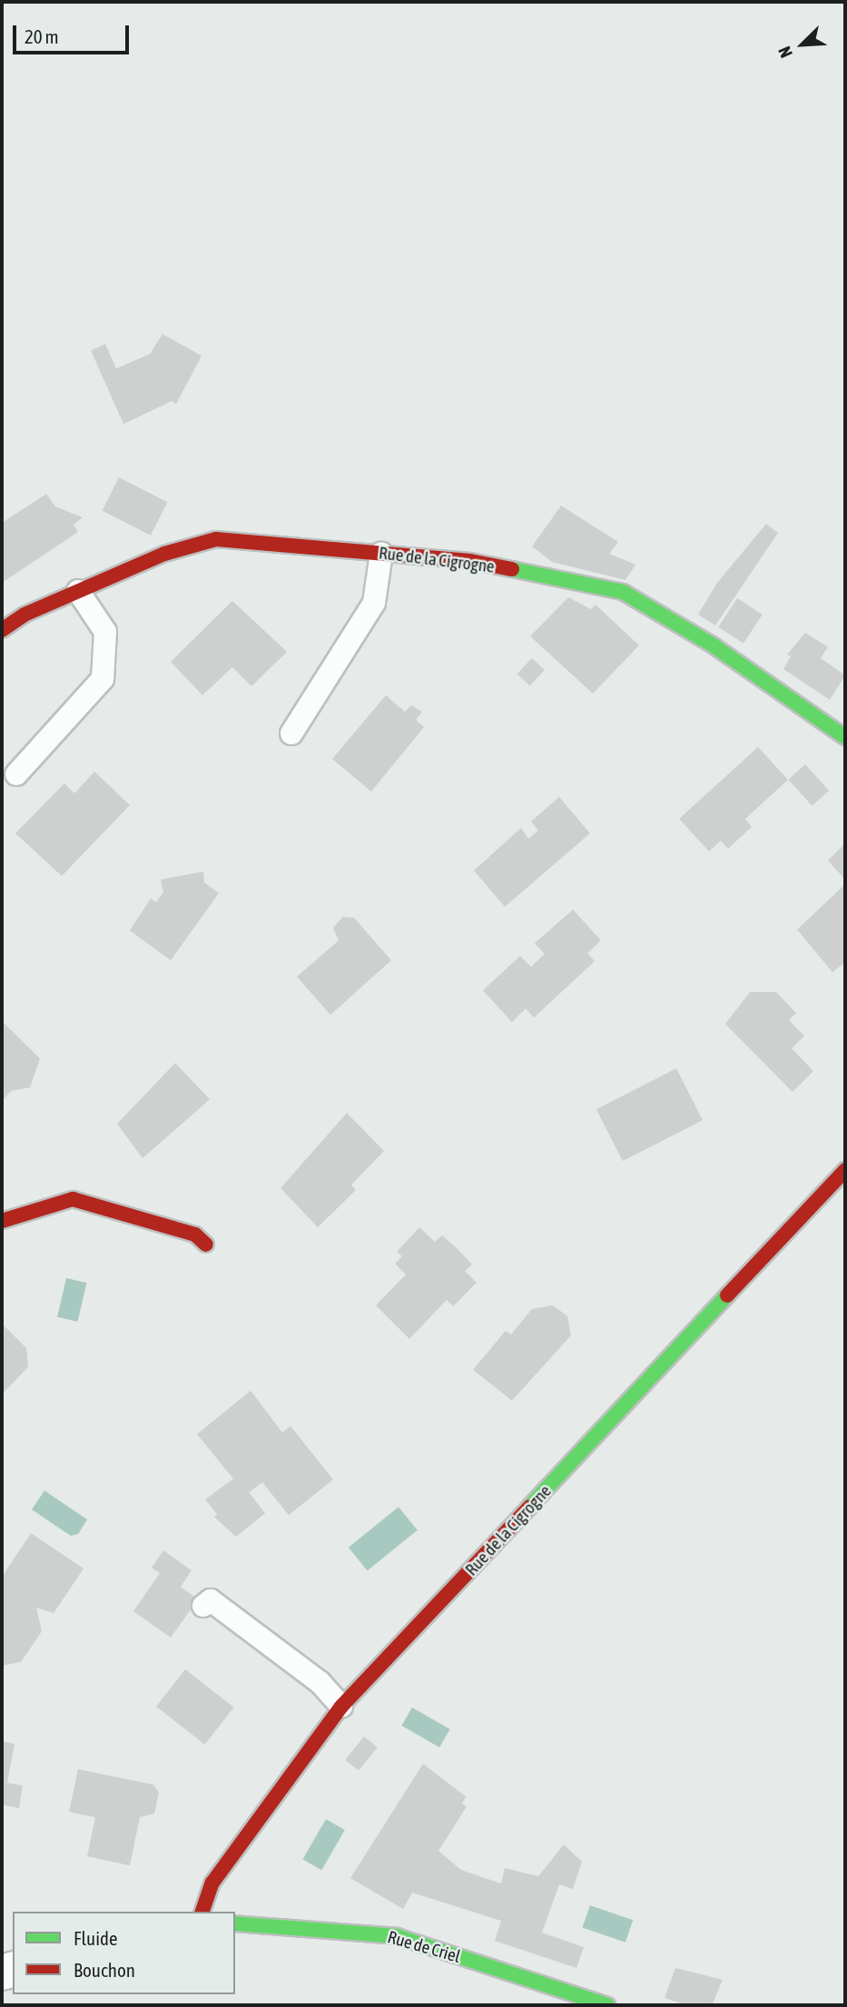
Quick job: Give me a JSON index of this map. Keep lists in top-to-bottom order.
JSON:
{
  "streets": {
    "street": ["Rue de la Cigrogne", "Rue de Criel"]
  },
  "legend": ["Fluide", "Bouchon"],
  "scale_bar": "20 m",
  "north": "bottom left"
}
